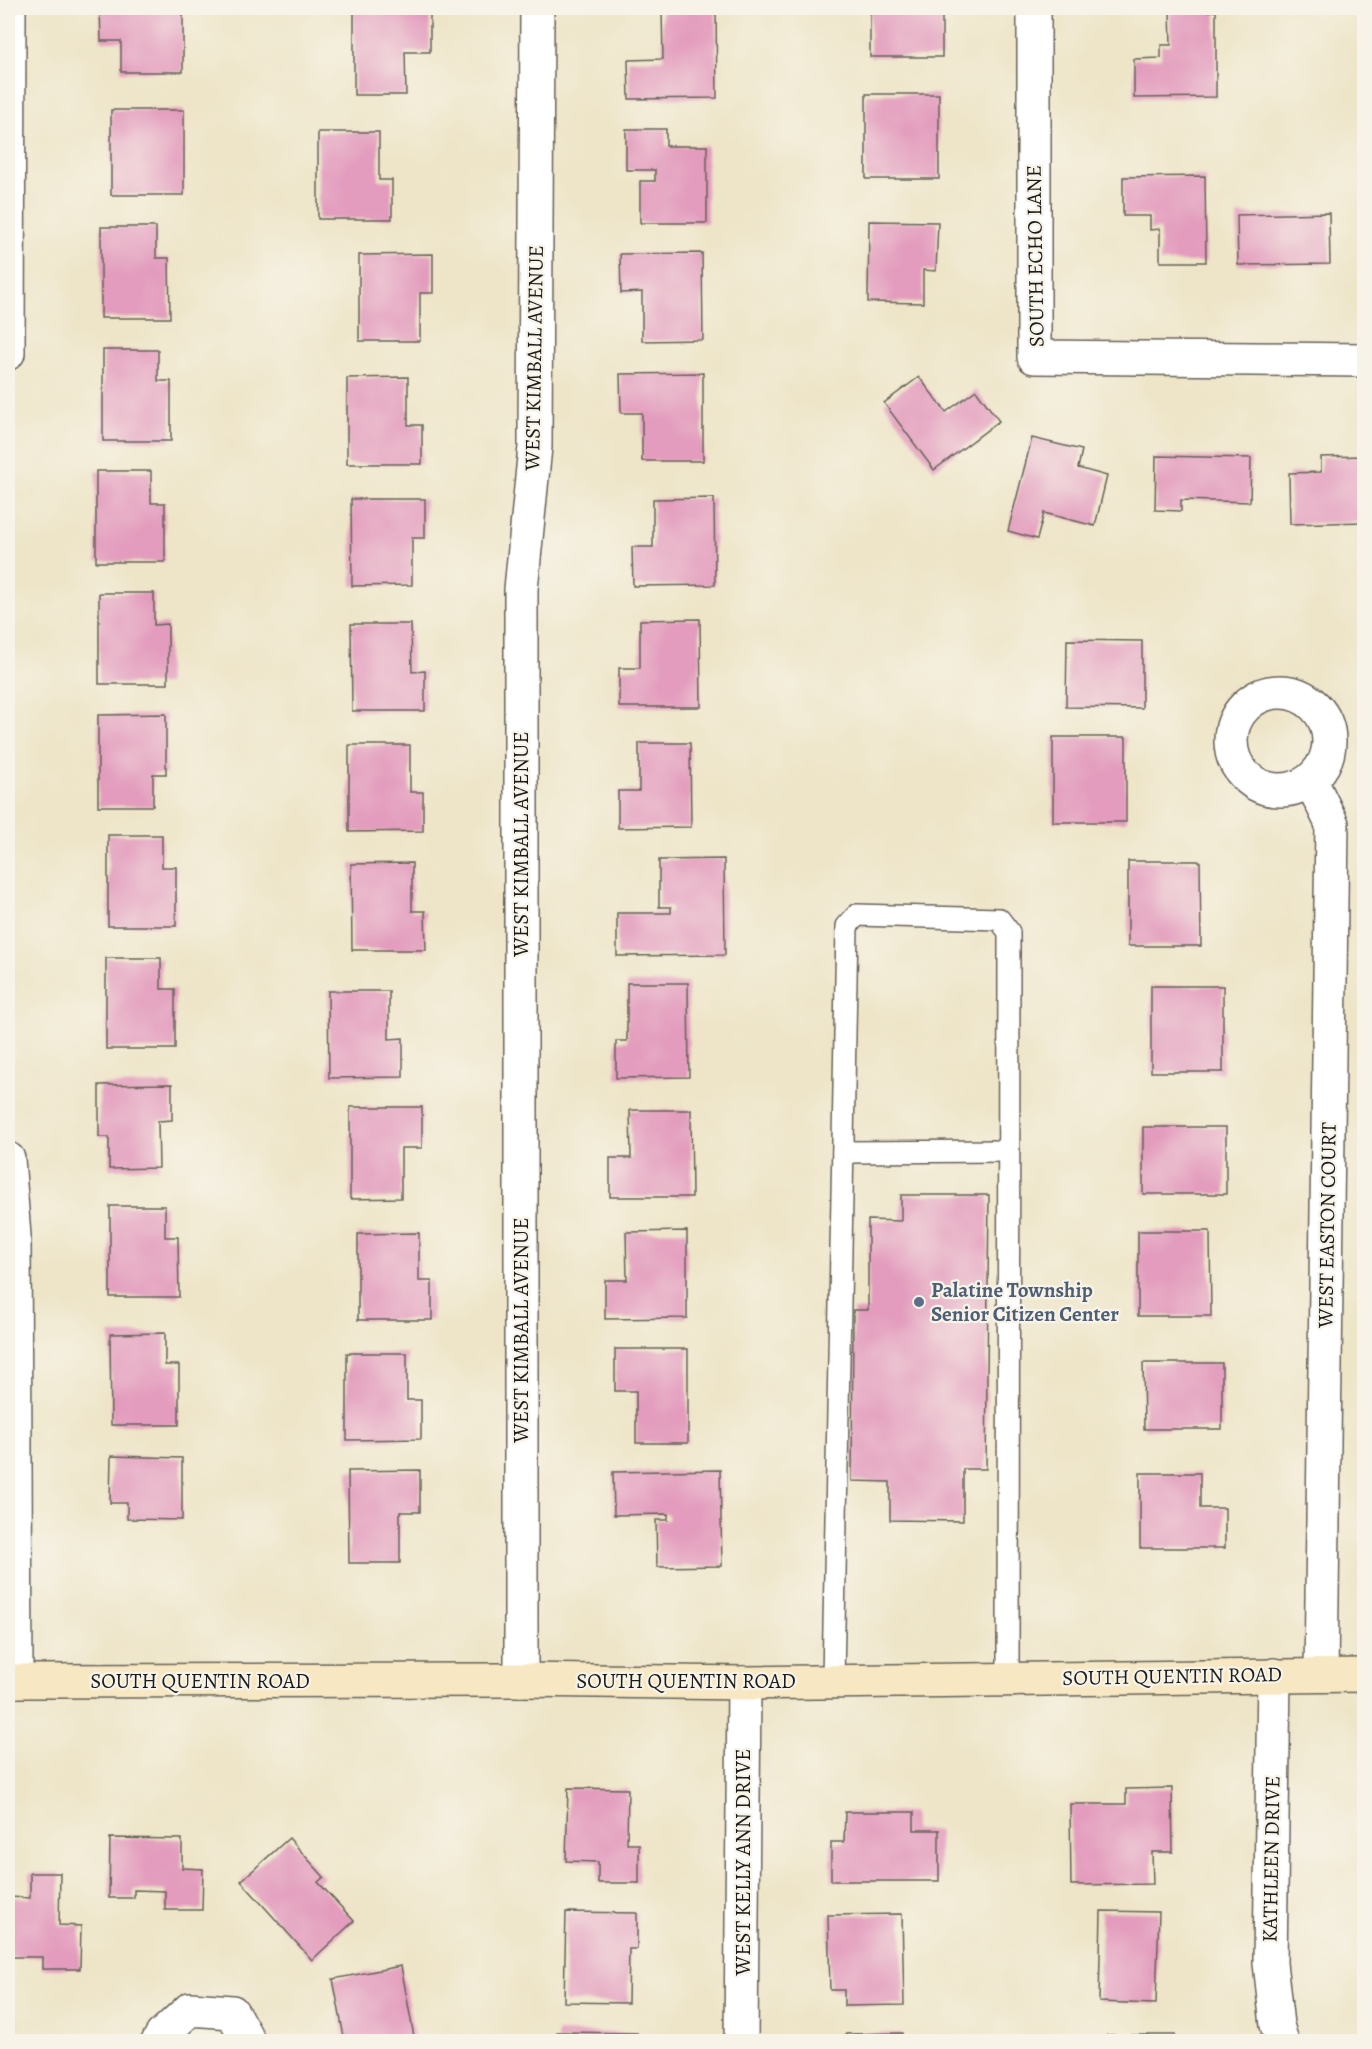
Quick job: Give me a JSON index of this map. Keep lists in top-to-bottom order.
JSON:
{
  "streets": {
    "main road": ["SOUTH QUENTIN ROAD"],
    "street": [
      "SOUTH ECHO LANE",
      "WEST KIMBALL AVENUE",
      "WEST EASTON COURT",
      "KATHLEEN DRIVE",
      "WEST KELLY ANN DRIVE"
    ]
  },
  "crossings": [
    ["WEST KIMBALL AVENUE", "SOUTH QUENTIN ROAD"],
    ["WEST EASTON COURT", "SOUTH QUENTIN ROAD"],
    ["SOUTH QUENTIN ROAD", "KATHLEEN DRIVE"],
    ["SOUTH QUENTIN ROAD", "WEST KELLY ANN DRIVE"]
  ],
  "places": ["Palatine Township Senior Citizen Center"]
}
